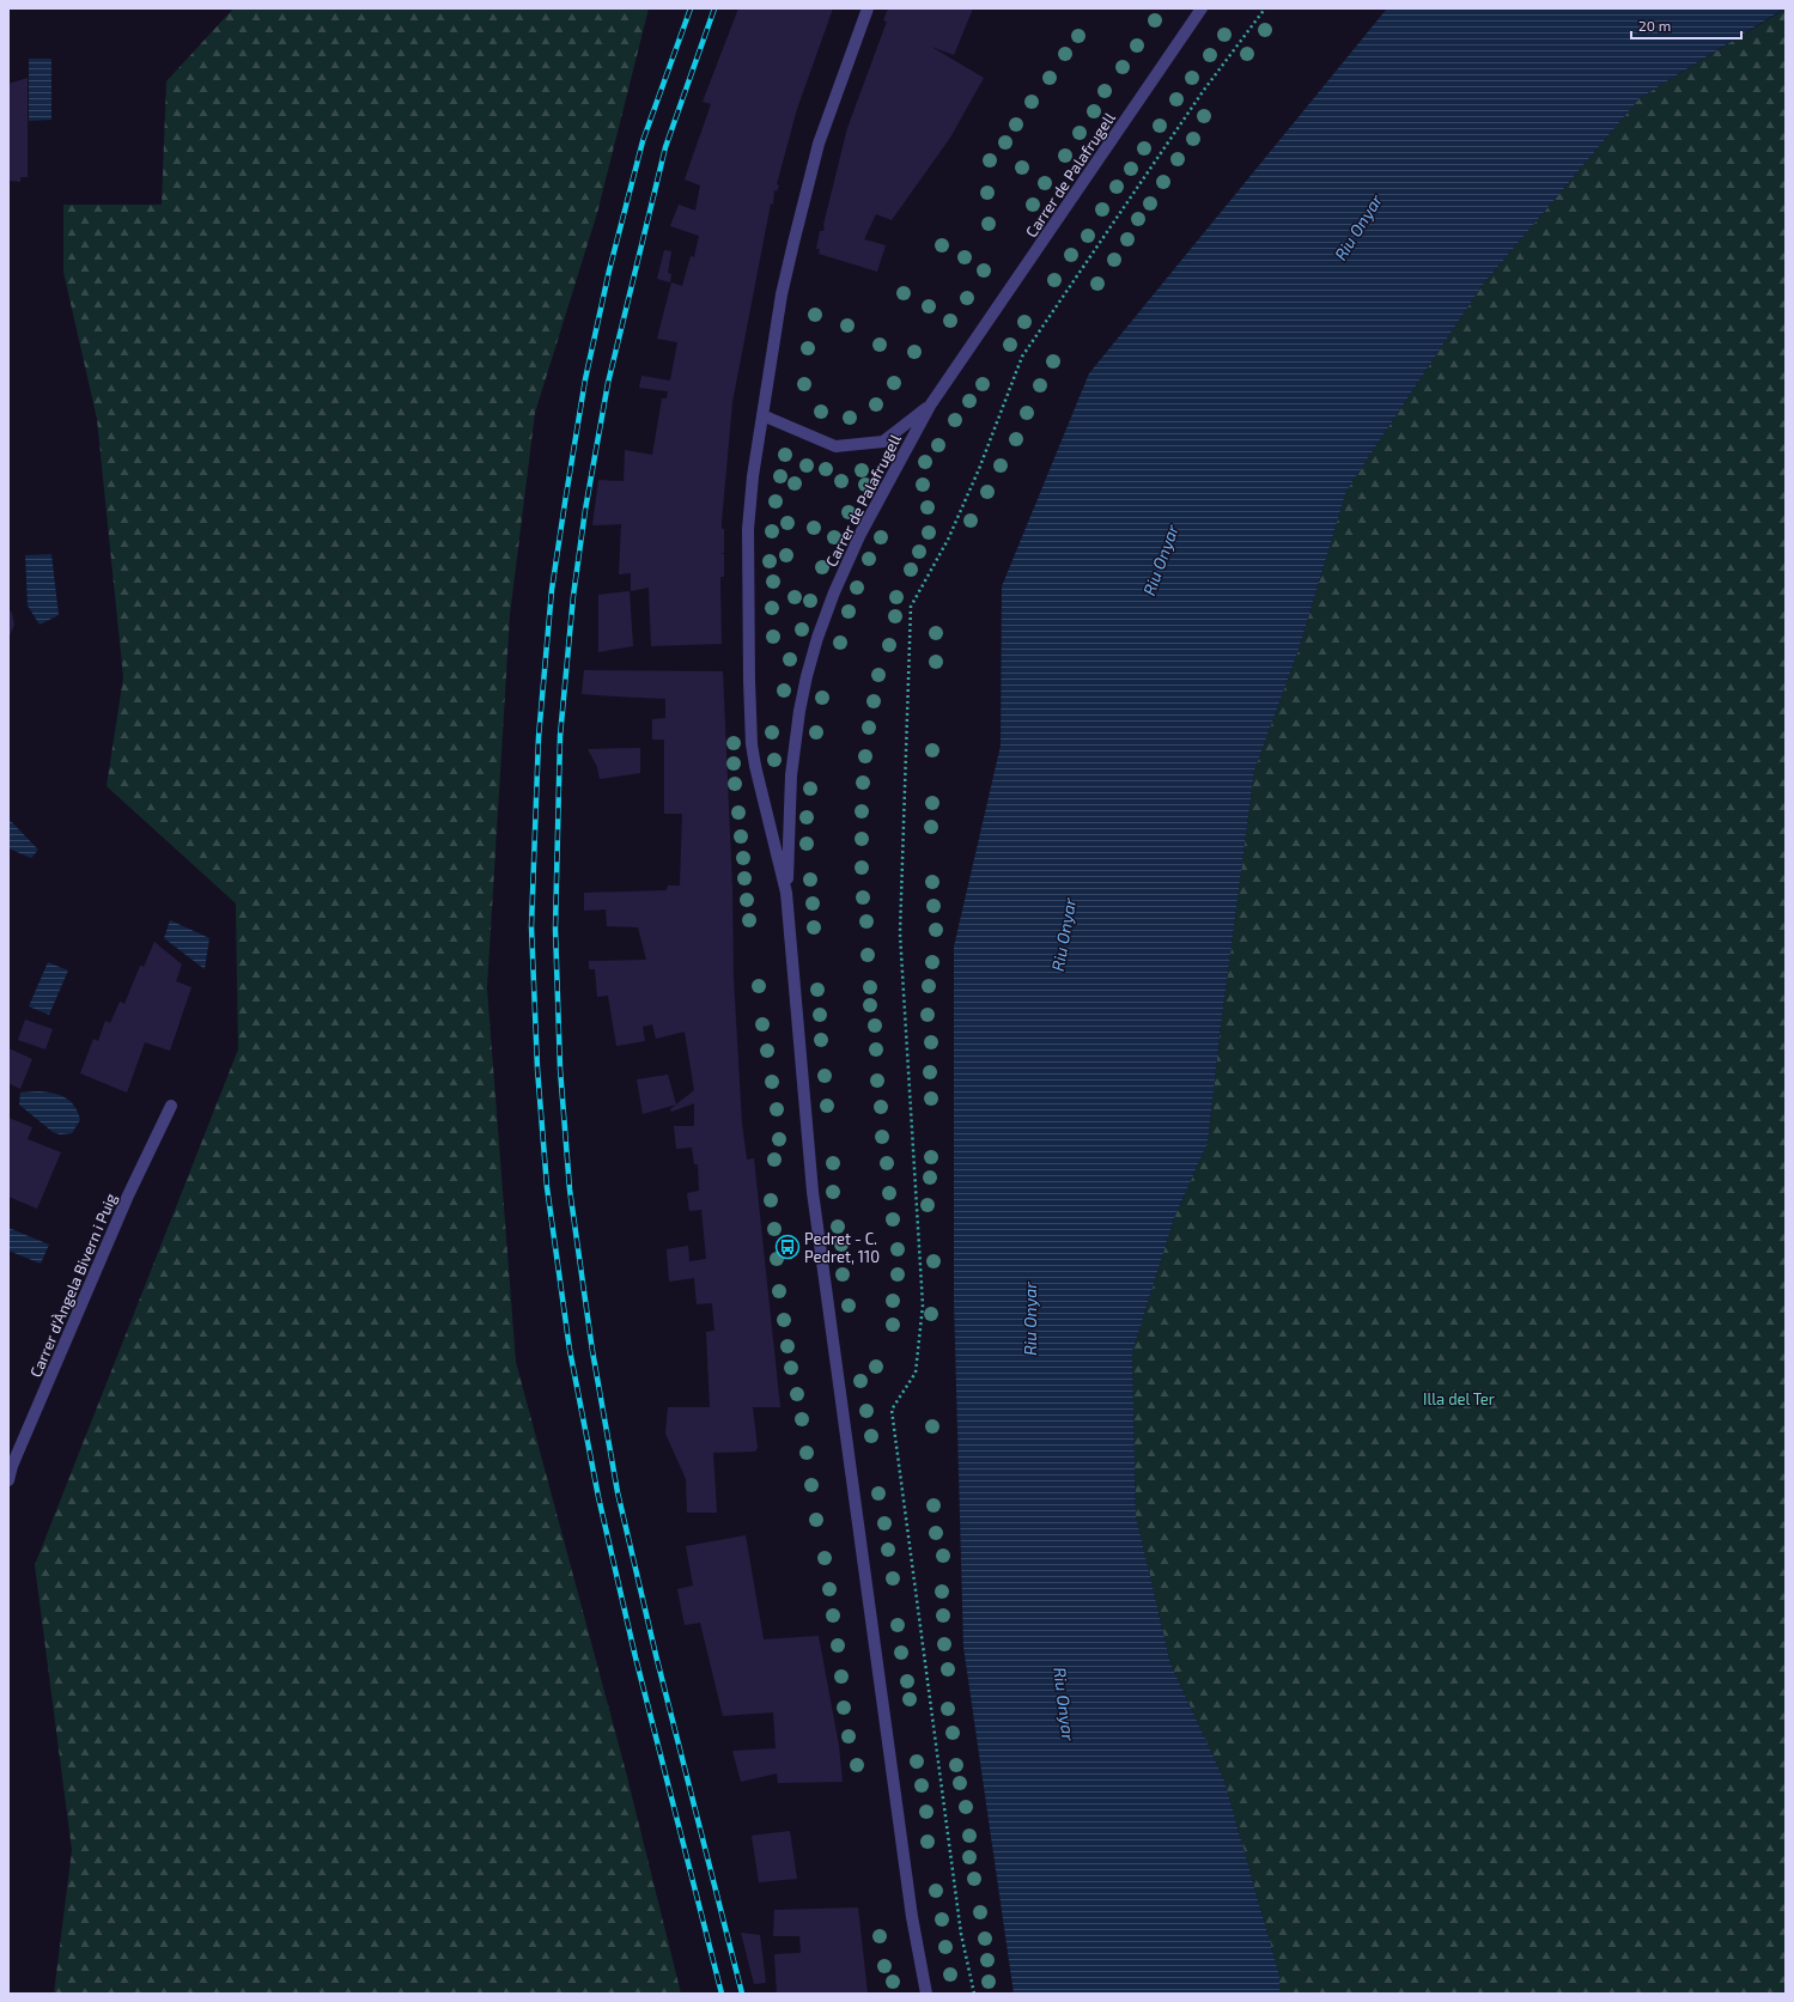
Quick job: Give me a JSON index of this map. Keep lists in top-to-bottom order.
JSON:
{
  "streets": {
    "street": ["Carrer de Palafrugell", "Carrer d'Àngela Bivern i Puig"]
  },
  "water": ["Riu Onyar"],
  "parks": ["Illa del Ter"],
  "places": {
    "bus stop": ["Pedret - C. Pedret, 110"]
  },
  "scale_bar": "20 m"
}
